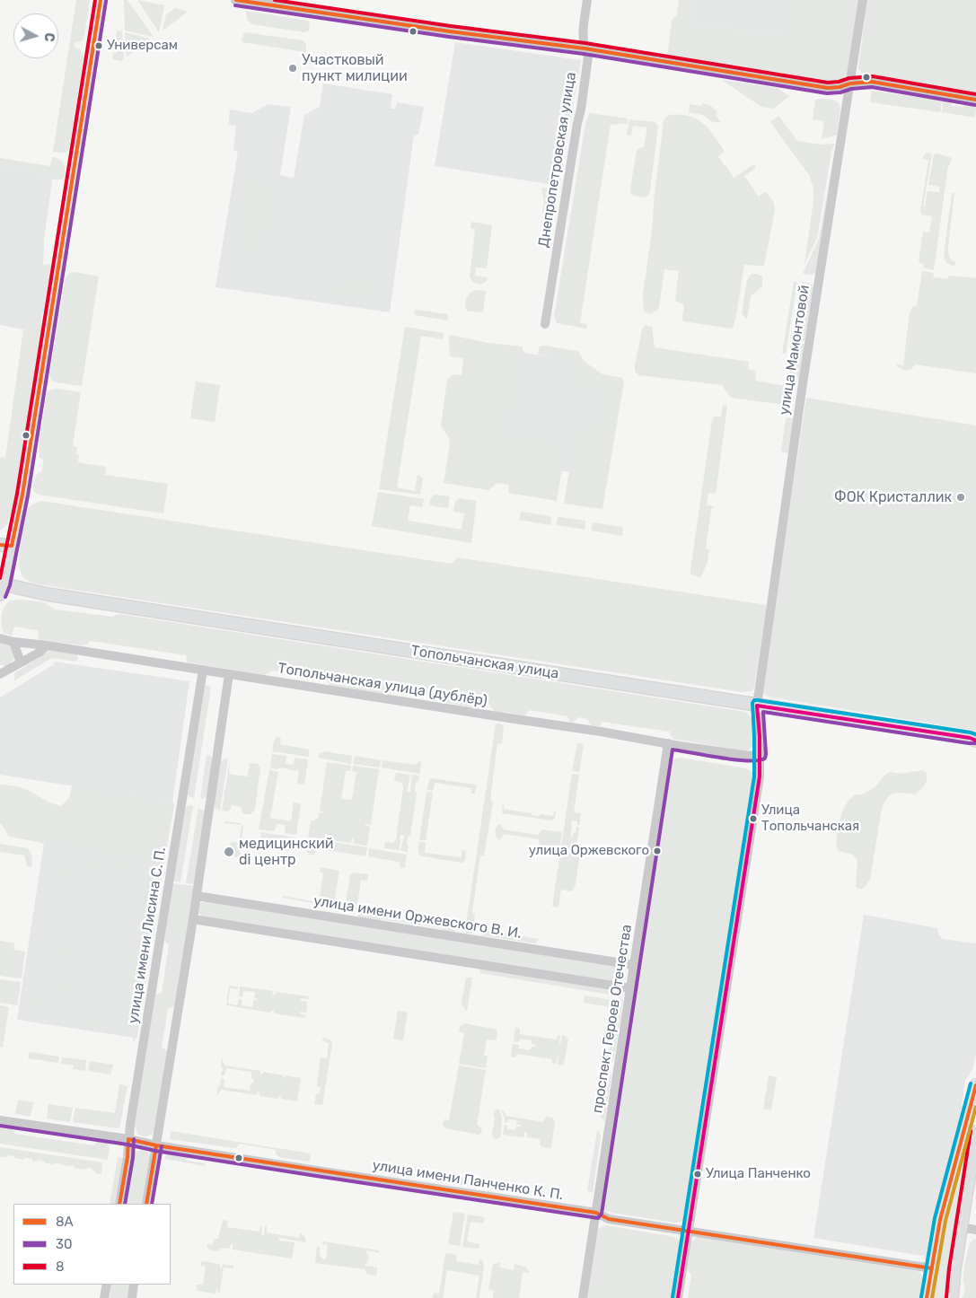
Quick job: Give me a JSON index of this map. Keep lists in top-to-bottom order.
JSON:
{
  "streets": {
    "main road": ["Топольчанская улица"],
    "street": [
      "Днепропетровская улица",
      "улица Мамонтовой",
      "Топольчанская улица (дублёр)",
      "улица имени Оржевского В. И.",
      "улица имени Лисина С. П.",
      "проспект Героев Отечества",
      "улица имени Панченко К. П."
    ]
  },
  "crossings": [
    ["улица Мамонтовой", "Топольчанская улица"],
    ["Топольчанская улица (дублёр)", "улица имени Лисина С. П."],
    ["Топольчанская улица (дублёр)", "проспект Героев Отечества"],
    ["улица имени Оржевского В. И.", "проспект Героев Отечества"],
    ["улица имени Лисина С. П.", "улица имени Панченко К. П."],
    ["проспект Героев Отечества", "улица имени Панченко К. П."]
  ],
  "places": [
    "Универсам",
    "Участковый пункт милиции",
    "ФОК Кристаллик",
    "Улица Топольчанская",
    "улица Оржевского",
    "медицинский di центр",
    "Улица Панченко"
  ],
  "lines": ["transit line 8А", "transit line 8", "transit line 30"],
  "legend": ["8А", "30", "8"],
  "north": "right"
}
